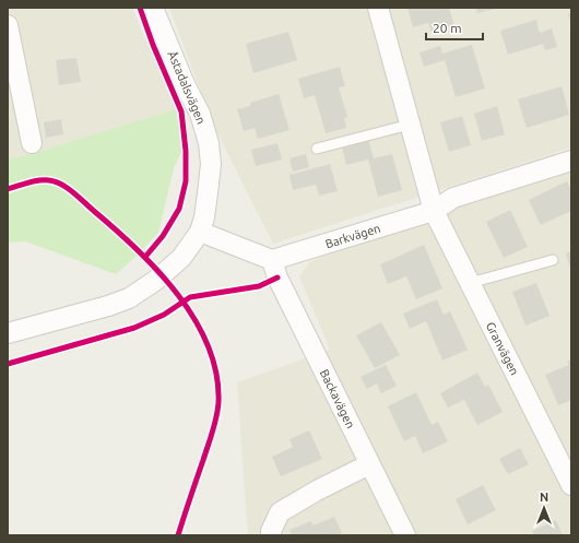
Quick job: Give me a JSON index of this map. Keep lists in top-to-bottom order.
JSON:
{
  "streets": {
    "street": [
      "Åstadalsvägen",
      "Barkvägen",
      "Granvägen",
      "Backavägen"
    ]
  },
  "crossings": [
    ["Barkvägen", "Granvägen"],
    ["Barkvägen", "Backavägen"]
  ],
  "scale_bar": "20 m",
  "north": "top"
}
